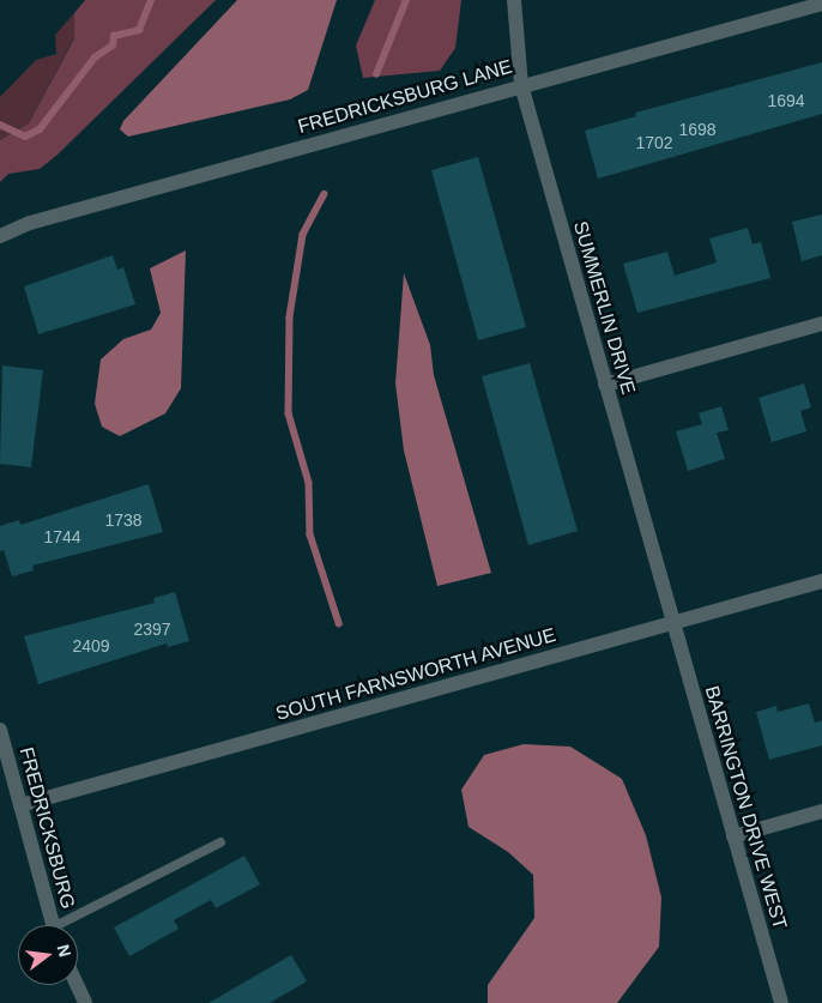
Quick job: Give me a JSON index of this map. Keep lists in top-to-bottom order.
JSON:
{
  "streets": {
    "street": [
      "FREDRICKSBURG LANE",
      "SUMMERLIN DRIVE",
      "SOUTH FARNSWORTH AVENUE",
      "BARRINGTON DRIVE WEST",
      "FREDRICKSBURG"
    ]
  },
  "crossings": [
    ["FREDRICKSBURG LANE", "SUMMERLIN DRIVE"],
    ["SUMMERLIN DRIVE", "SOUTH FARNSWORTH AVENUE"],
    ["SUMMERLIN DRIVE", "BARRINGTON DRIVE WEST"],
    ["SOUTH FARNSWORTH AVENUE", "BARRINGTON DRIVE WEST"],
    ["SOUTH FARNSWORTH AVENUE", "FREDRICKSBURG"]
  ],
  "house_numbers": [
    "1694",
    "1698",
    "1702",
    "1738",
    "1744",
    "2397",
    "2409"
  ],
  "north": "right"
}
